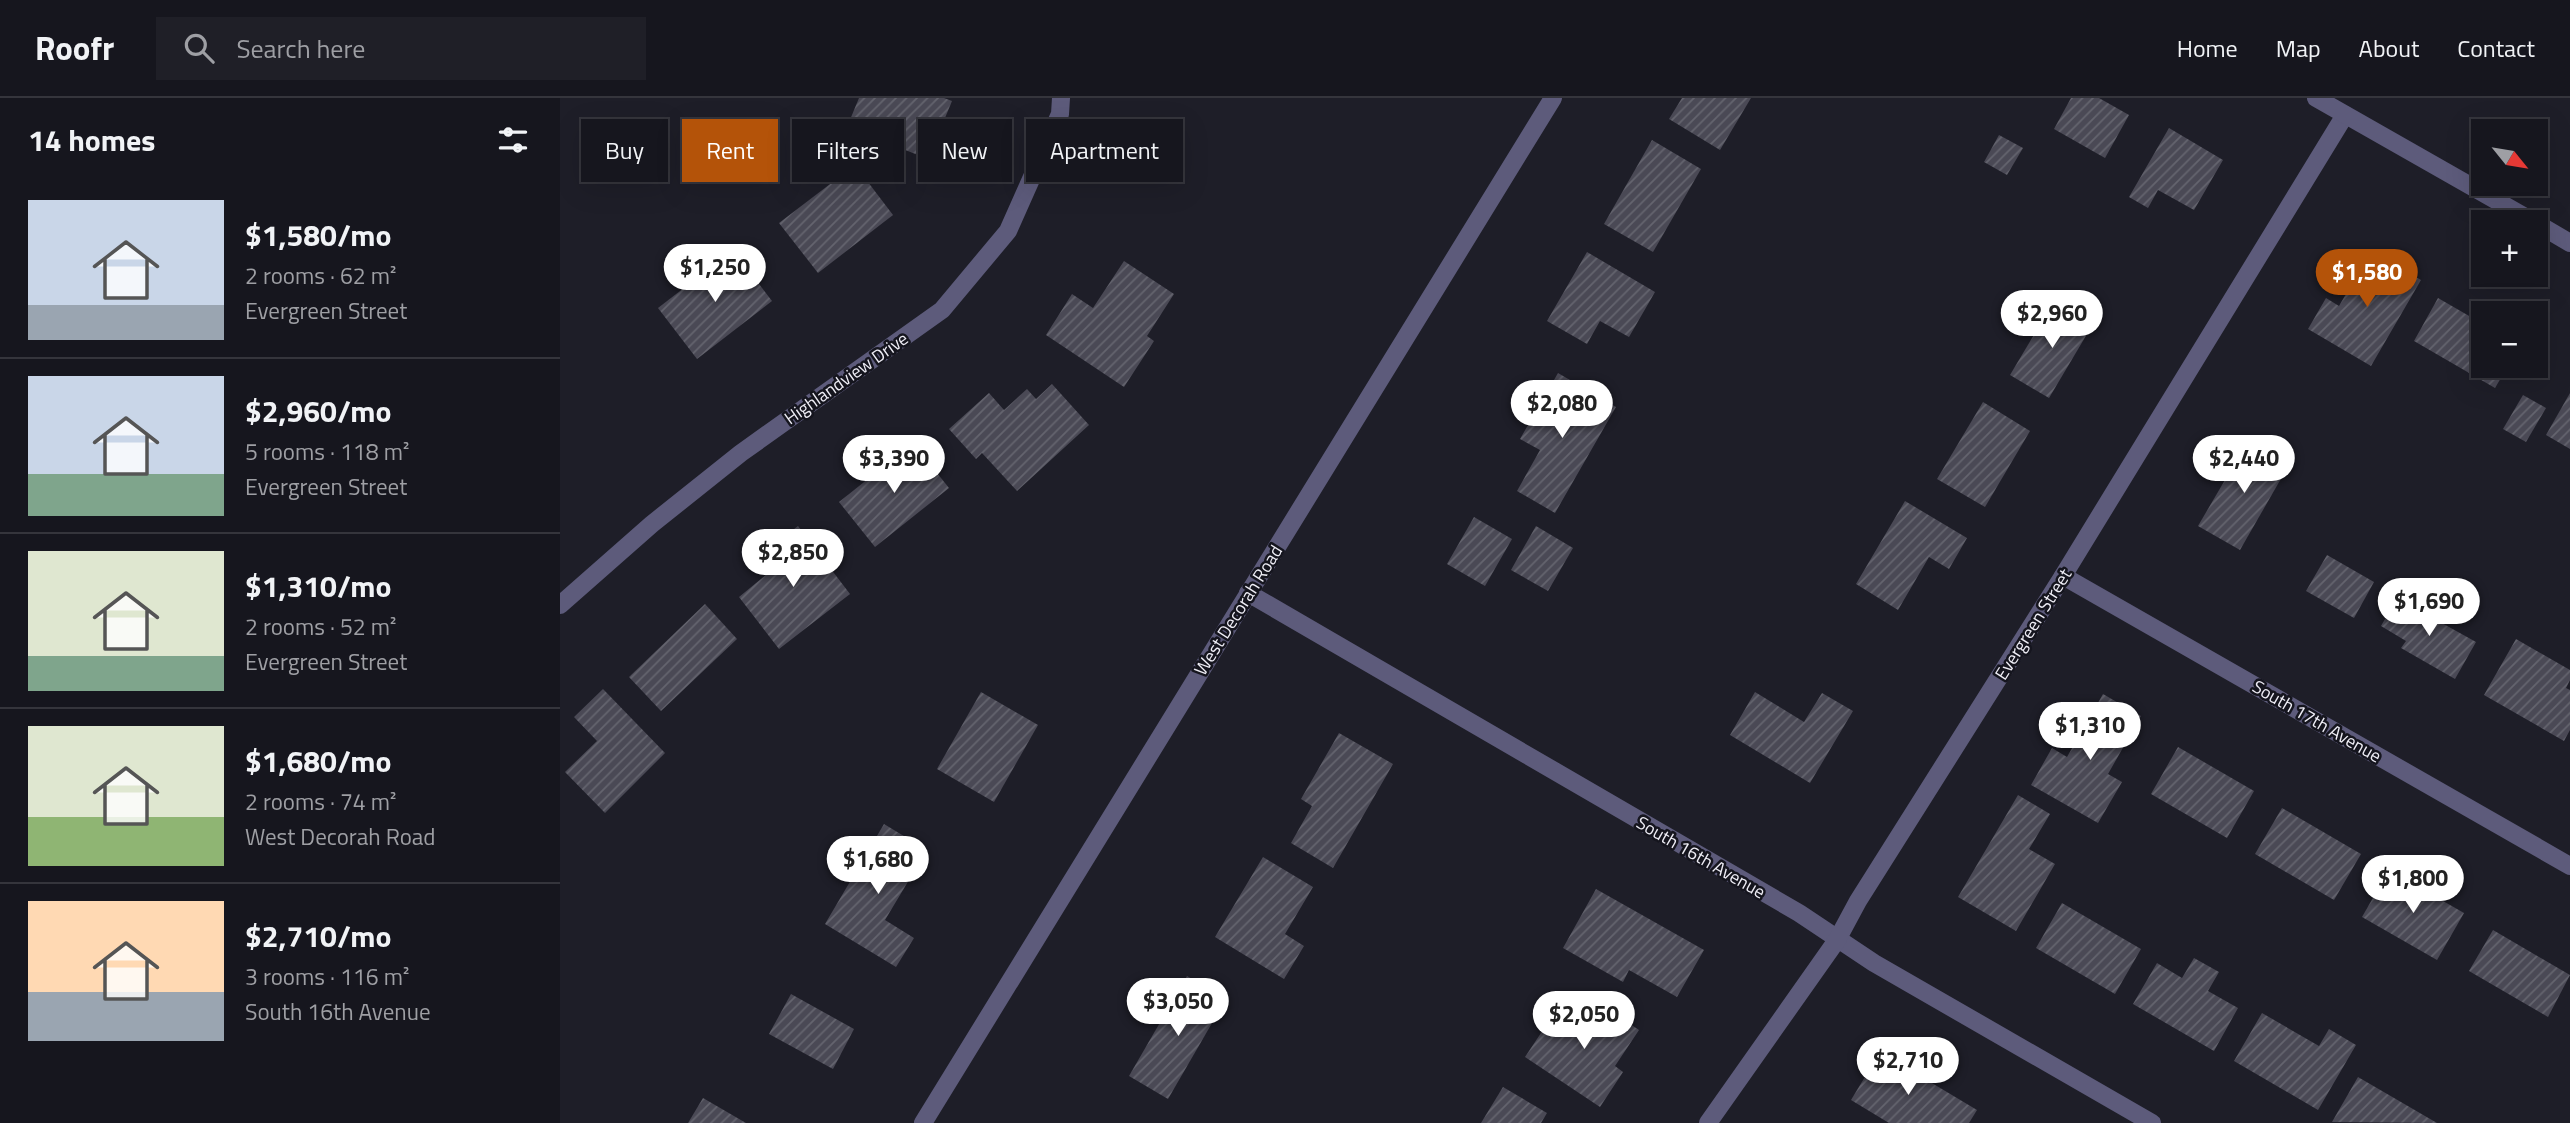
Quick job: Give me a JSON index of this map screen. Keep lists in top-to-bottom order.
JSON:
{
  "streets": {
    "street": [
      "Highlandview Drive",
      "West Decorah Road",
      "Evergreen Street",
      "South 17th Avenue",
      "South 16th Avenue"
    ]
  },
  "crossings": [
    ["West Decorah Road", "South 16th Avenue"],
    ["Evergreen Street", "South 17th Avenue"],
    ["Evergreen Street", "South 16th Avenue"]
  ],
  "north": "bottom right",
  "page": {
    "header": "Roofr",
    "search": "Search here",
    "nav": [
      "Home",
      "Map",
      "About",
      "Contact"
    ],
    "heading": "14 homes",
    "map_buttons": ["+", "−"],
    "chip": [
      "Buy",
      "Rent",
      "Filters",
      "New",
      "Apartment"
    ],
    "list": [
      {
        "name": "$1,580/mo",
        "note": "2 rooms · 62 m² · Evergreen Street"
      },
      {
        "name": "$2,960/mo",
        "note": "5 rooms · 118 m² · Evergreen Street"
      },
      {
        "name": "$1,310/mo",
        "note": "2 rooms · 52 m² · Evergreen Street"
      },
      {
        "name": "$1,680/mo",
        "note": "2 rooms · 74 m² · West Decorah Road"
      },
      {
        "name": "$2,710/mo",
        "note": "3 rooms · 116 m² · South 16th Avenue"
      }
    ],
    "price": [
      "$1,250",
      "$1,580",
      "$2,960",
      "$2,080",
      "$3,390",
      "$2,440",
      "$2,850",
      "$1,690",
      "$1,310",
      "$1,680",
      "$1,800",
      "$3,050",
      "$2,050",
      "$2,710"
    ]
  }
}
